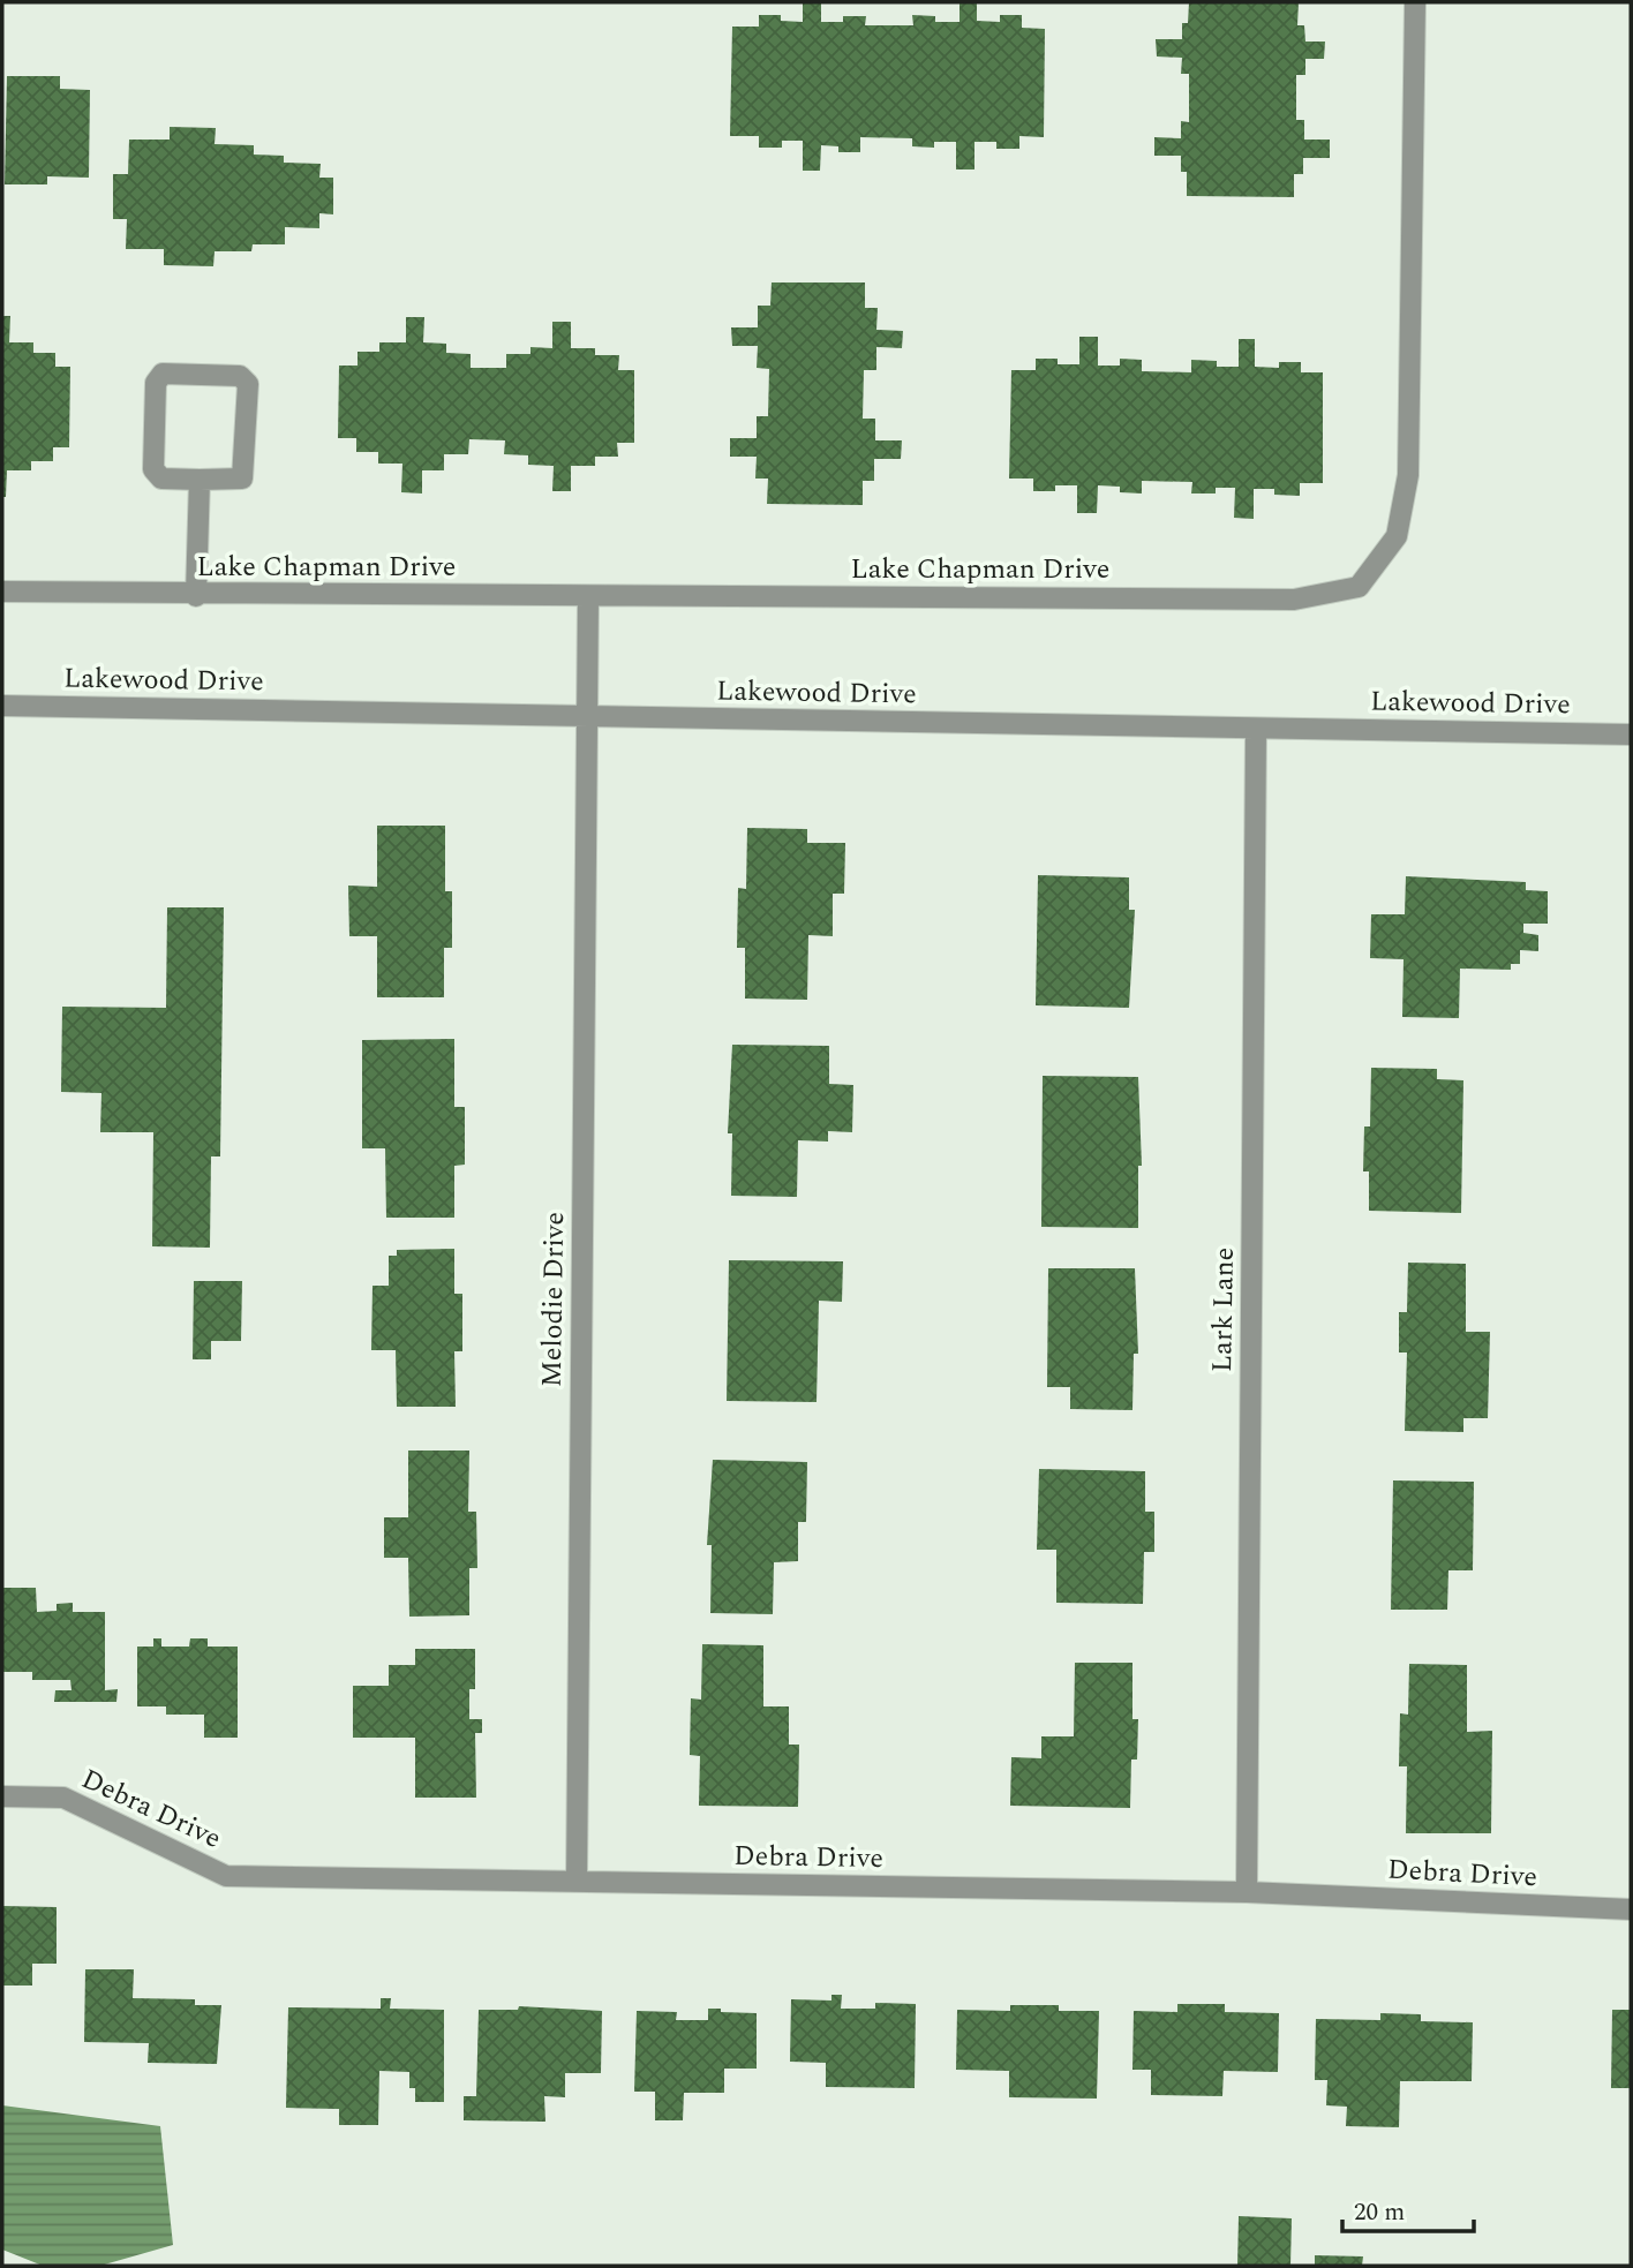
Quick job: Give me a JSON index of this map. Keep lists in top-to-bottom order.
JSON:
{
  "streets": {
    "street": [
      "Lake Chapman Drive",
      "Lakewood Drive",
      "Melodie Drive",
      "Lark Lane",
      "Debra Drive"
    ]
  },
  "crossings": [
    ["Lake Chapman Drive", "Melodie Drive"],
    ["Lakewood Drive", "Melodie Drive"],
    ["Lakewood Drive", "Lark Lane"],
    ["Melodie Drive", "Debra Drive"],
    ["Lark Lane", "Debra Drive"]
  ],
  "scale_bar": "20 m"
}
